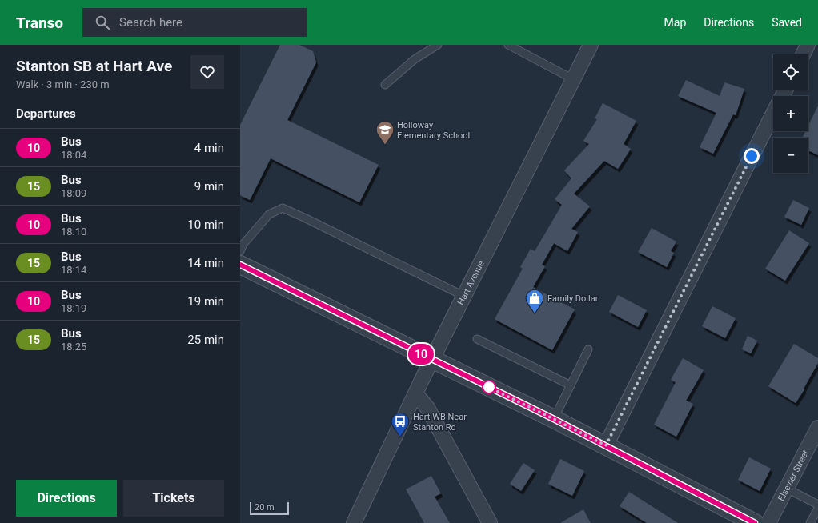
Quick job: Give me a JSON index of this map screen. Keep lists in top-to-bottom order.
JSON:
{
  "streets": {
    "street": ["Hart Avenue", "Elsevier Street"]
  },
  "places": {
    "school or university": ["Holloway Elementary School"],
    "shop": ["Family Dollar"],
    "bus stop": ["Hart WB Near Stanton Rd"]
  },
  "lines": ["bus line 10"],
  "scale_bar": "20 m",
  "page": {
    "header": "Transo",
    "search": "Search here",
    "nav": ["Map", "Directions", "Saved"],
    "heading": [
      ["Stanton SB at Hart Ave", "Walk · 3 min · 230 m"],
      "Departures"
    ],
    "on_map": "10",
    "map_buttons": ["+", "−"],
    "list": [
      {
        "mark": "10",
        "name": "Bus",
        "note": "18:04",
        "value": "4 min"
      },
      {
        "mark": "15",
        "name": "Bus",
        "note": "18:09",
        "value": "9 min"
      },
      {
        "mark": "10",
        "name": "Bus",
        "note": "18:10",
        "value": "10 min"
      },
      {
        "mark": "15",
        "name": "Bus",
        "note": "18:14",
        "value": "14 min"
      },
      {
        "mark": "10",
        "name": "Bus",
        "note": "18:19",
        "value": "19 min"
      },
      {
        "mark": "15",
        "name": "Bus",
        "note": "18:25",
        "value": "25 min"
      }
    ],
    "buttons": ["Directions", "Tickets"],
    "scale": "20 m"
  }
}
